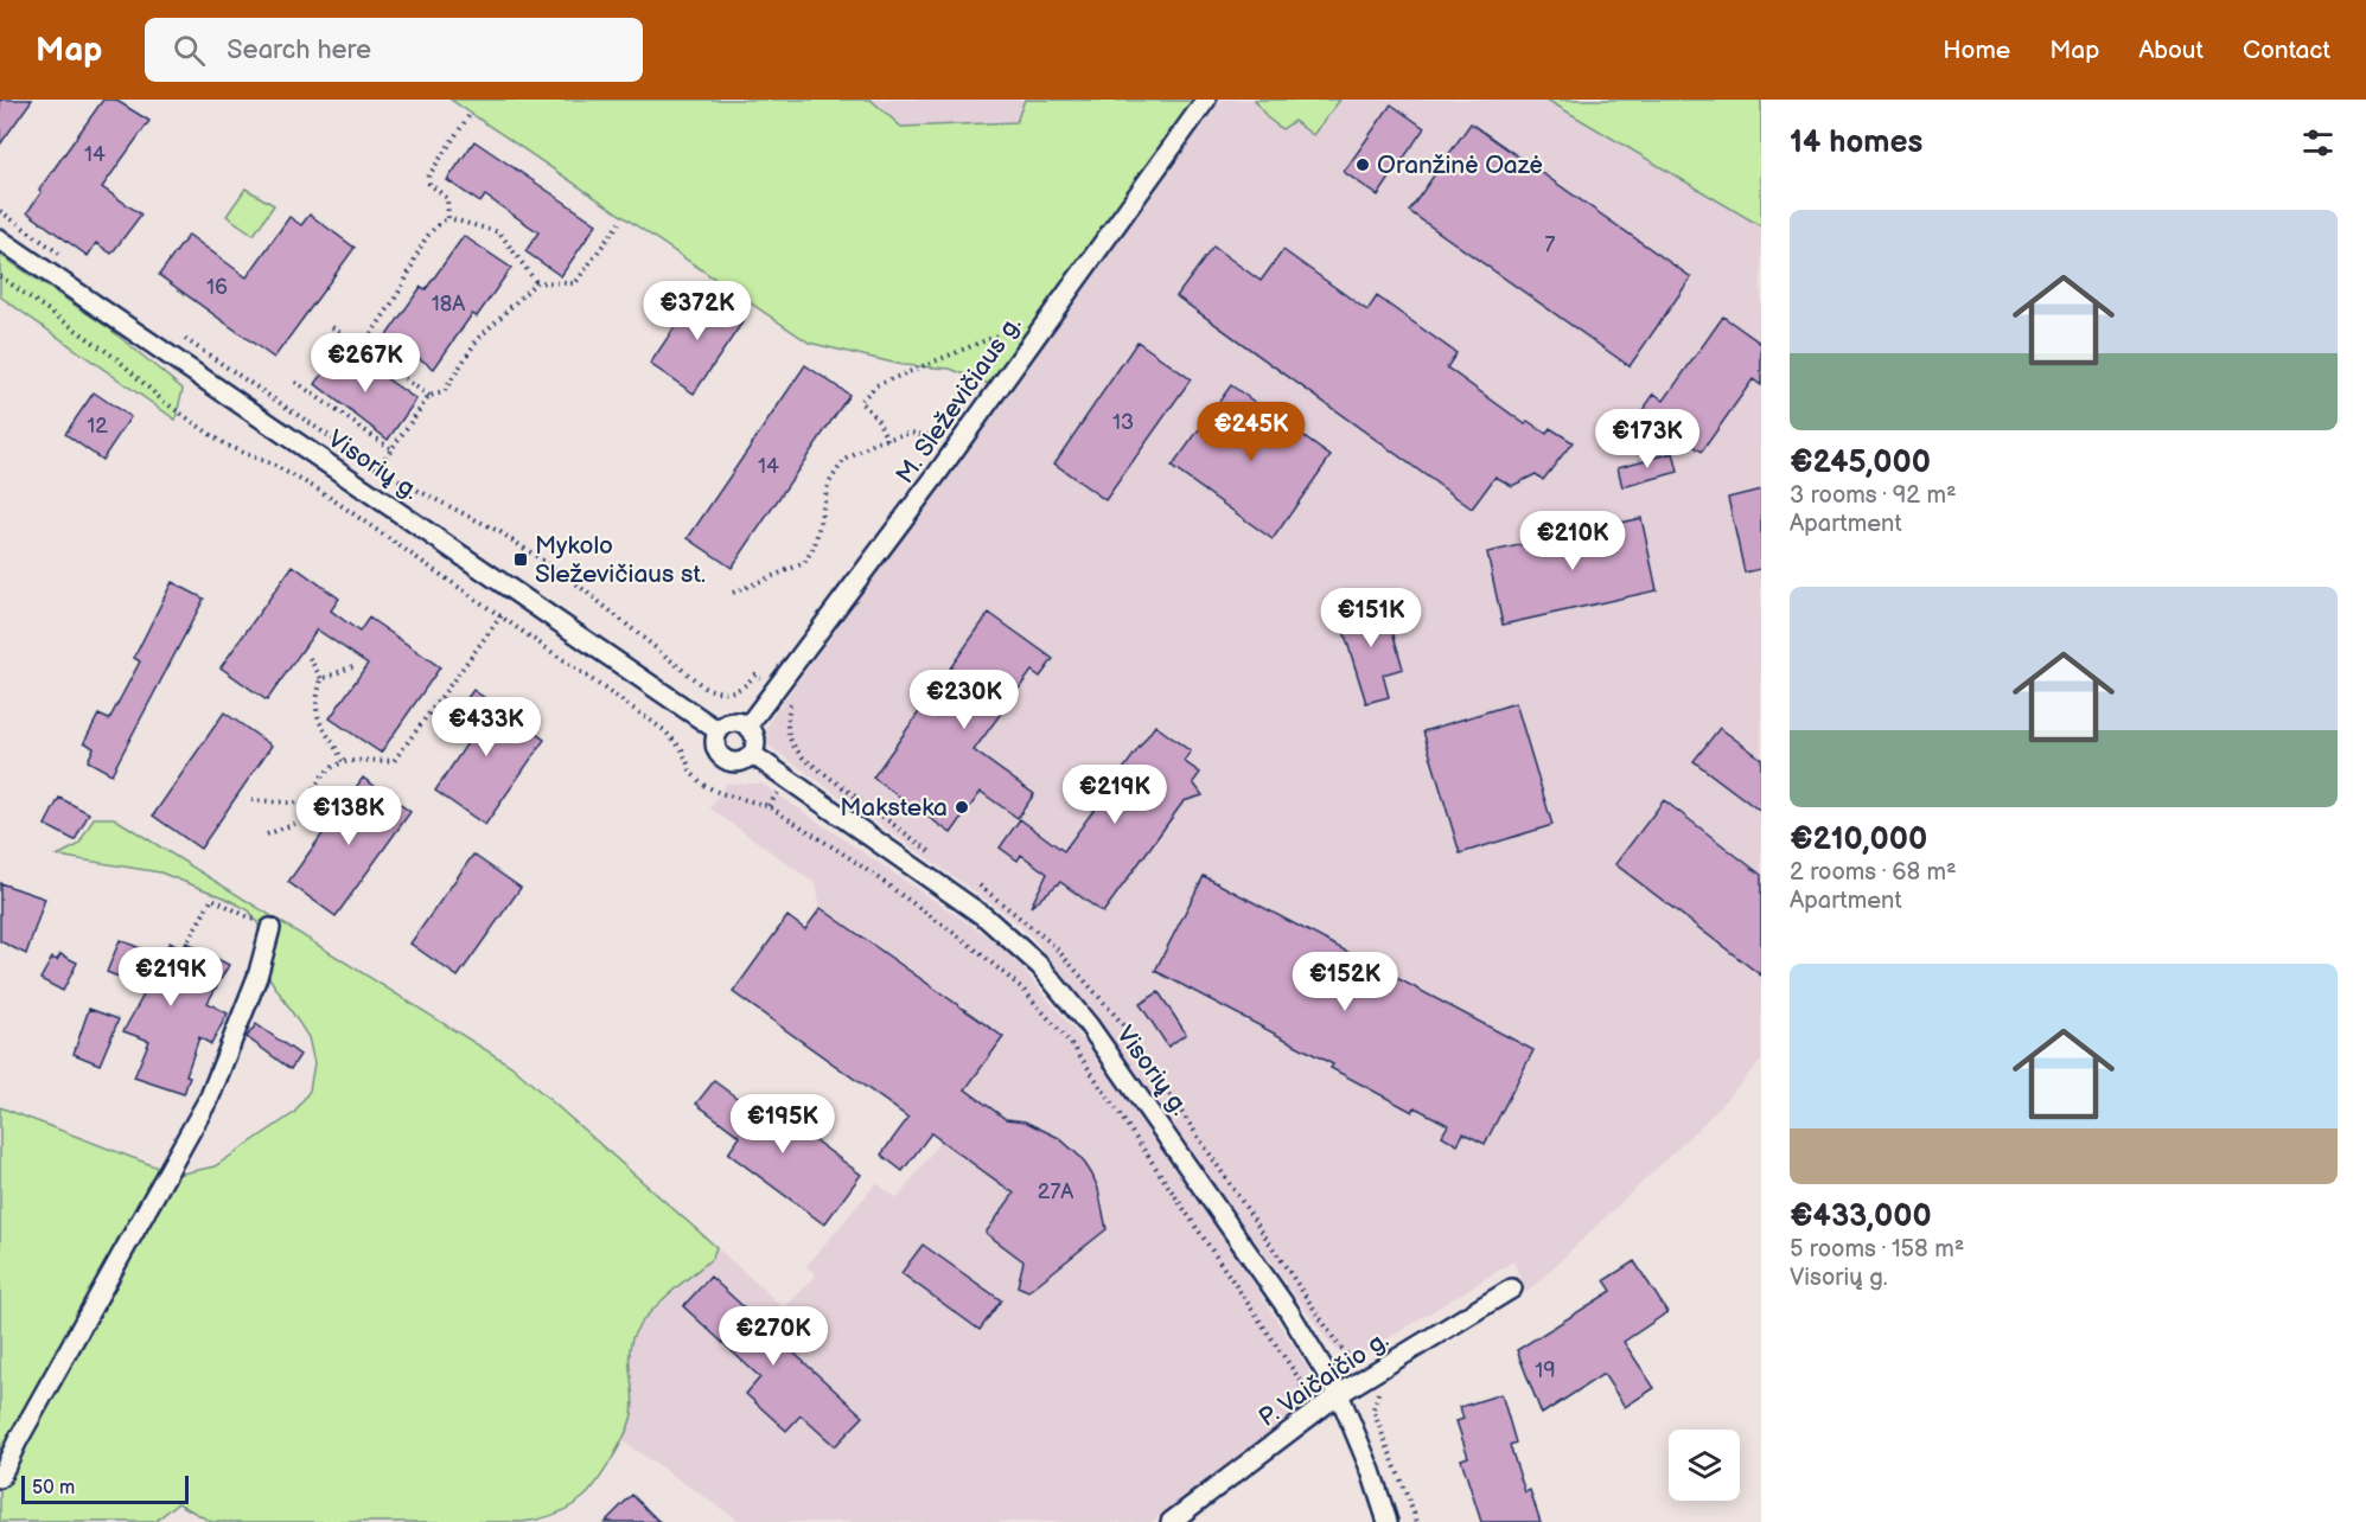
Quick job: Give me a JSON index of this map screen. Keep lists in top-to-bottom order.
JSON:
{
  "streets": {
    "street": ["M. Sleževičiaus g.", "Visorių g.", "P. Vaičaičio g."]
  },
  "crossings": [
    ["M. Sleževičiaus g.", "Visorių g."],
    ["Visorių g.", "P. Vaičaičio g."]
  ],
  "places": {
    "other": ["Oranžinė Oazė", "Maksteka"],
    "transit": ["Mykolo Sleževičiaus st."]
  },
  "house_numbers": [
    "14",
    "7",
    "16",
    "18A",
    "13",
    "12",
    "14",
    "27A",
    "19"
  ],
  "scale_bar": "50 m",
  "page": {
    "header": "Map",
    "search": "Search here",
    "nav": [
      "Home",
      "Map",
      "About",
      "Contact"
    ],
    "heading": "14 homes",
    "list": [
      {
        "name": "€245,000",
        "note": "3 rooms · 92 m² · Apartment"
      },
      {
        "name": "€210,000",
        "note": "2 rooms · 68 m² · Apartment"
      },
      {
        "name": "€433,000",
        "note": "5 rooms · 158 m² · Visorių g."
      }
    ],
    "price": [
      "€372K",
      "€267K",
      "€245K",
      "€173K",
      "€210K",
      "€151K",
      "€230K",
      "€433K",
      "€219K",
      "€138K",
      "€219K",
      "€152K",
      "€195K",
      "€270K"
    ],
    "scale": "50 m"
  }
}
